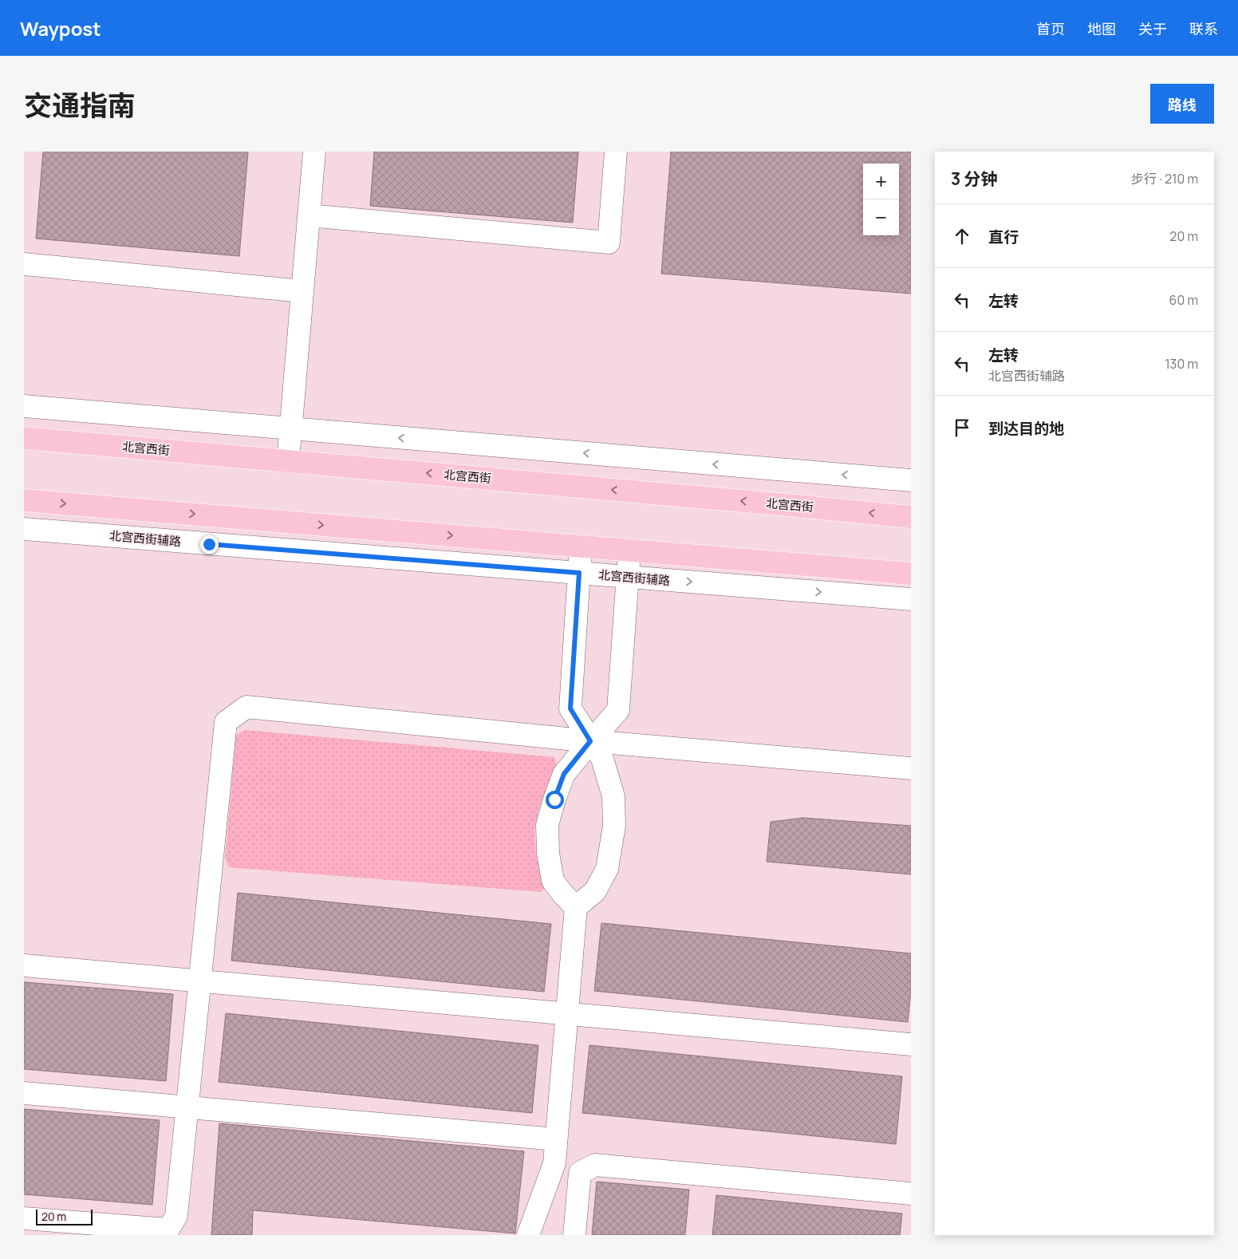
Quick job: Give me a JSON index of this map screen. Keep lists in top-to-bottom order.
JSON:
{
  "streets": {
    "main road": ["北宫西街"],
    "street": ["北宫西街辅路"]
  },
  "scale_bar": "20 m",
  "page": {
    "header": "Waypost",
    "nav": [
      "首页",
      "地图",
      "关于",
      "联系"
    ],
    "title": "交通指南",
    "buttons": "路线",
    "heading": ["3 分钟", "步行 · 210 m"],
    "map_buttons": ["+", "−"],
    "list": [
      ["直行", "20 m"],
      ["左转", "60 m"],
      ["左转", "北宫西街辅路", "130 m"],
      "到达目的地"
    ],
    "scale": "20 m"
  }
}
